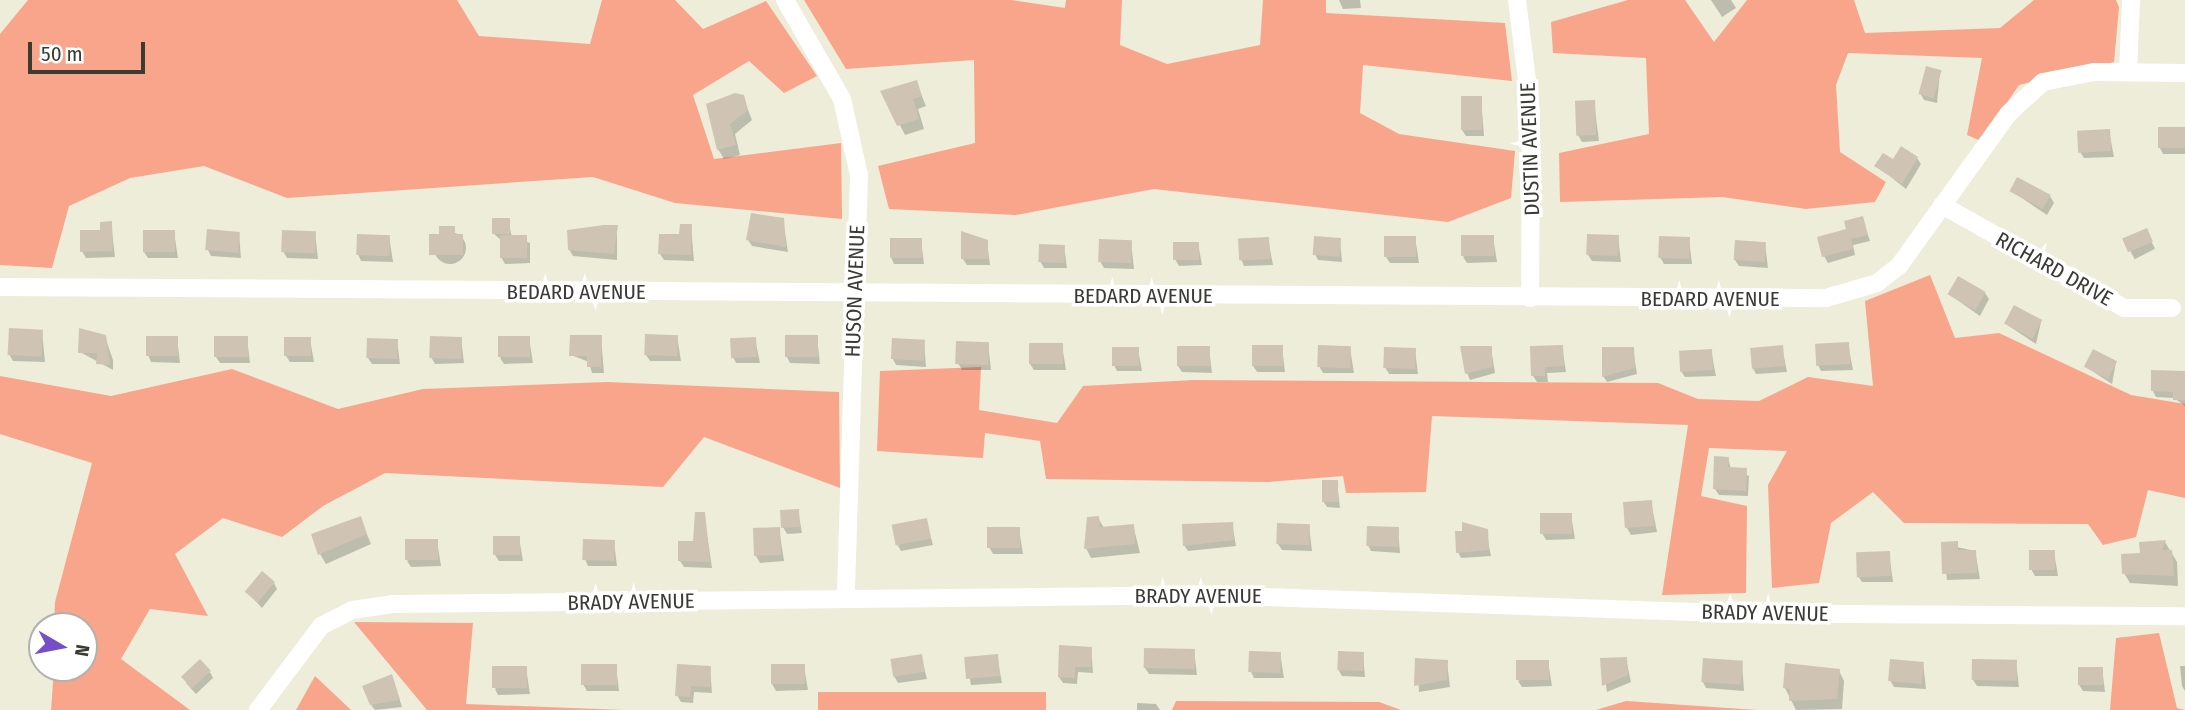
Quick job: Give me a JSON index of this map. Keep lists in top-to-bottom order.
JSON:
{
  "streets": {
    "street": [
      "DUSTIN AVENUE",
      "RICHARD DRIVE",
      "HUSON AVENUE",
      "BEDARD AVENUE",
      "BRADY AVENUE"
    ]
  },
  "crossings": [
    ["DUSTIN AVENUE", "BEDARD AVENUE"],
    ["RICHARD DRIVE", "BEDARD AVENUE"],
    ["HUSON AVENUE", "BEDARD AVENUE"],
    ["HUSON AVENUE", "BRADY AVENUE"]
  ],
  "scale_bar": "50 m",
  "north": "right"
}
